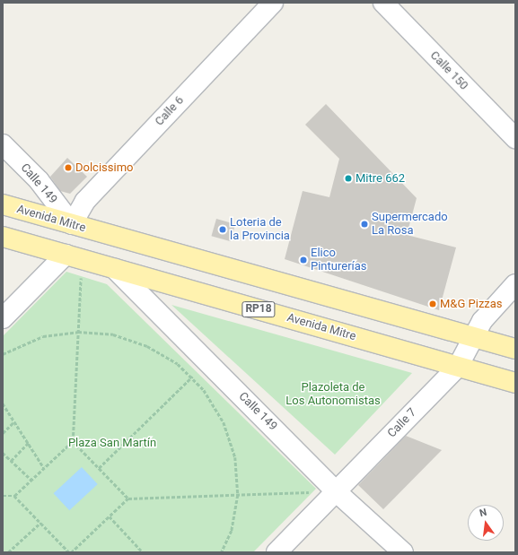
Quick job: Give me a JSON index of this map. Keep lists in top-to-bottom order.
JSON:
{
  "streets": {
    "main road": ["Avenida Mitre", "RP18"],
    "street": [
      "Calle 150",
      "Calle 6",
      "Calle 149",
      "Calle 7"
    ]
  },
  "crossings": [
    ["Calle 6", "Calle 149"],
    ["Calle 6", "Avenida Mitre"],
    ["Calle 149", "Avenida Mitre"],
    ["Calle 149", "Calle 7"],
    ["Avenida Mitre", "Calle 7"]
  ],
  "parks": ["Plazoleta de Los Autonomistas", "Plaza San Martín"],
  "places": [
    "Dolcissimo",
    "Mitre 662",
    "Supermercado La Rosa",
    "Loteria de la Provincia",
    "Elico Pinturerías",
    "M&G Pizzas"
  ],
  "north": "top"
}
